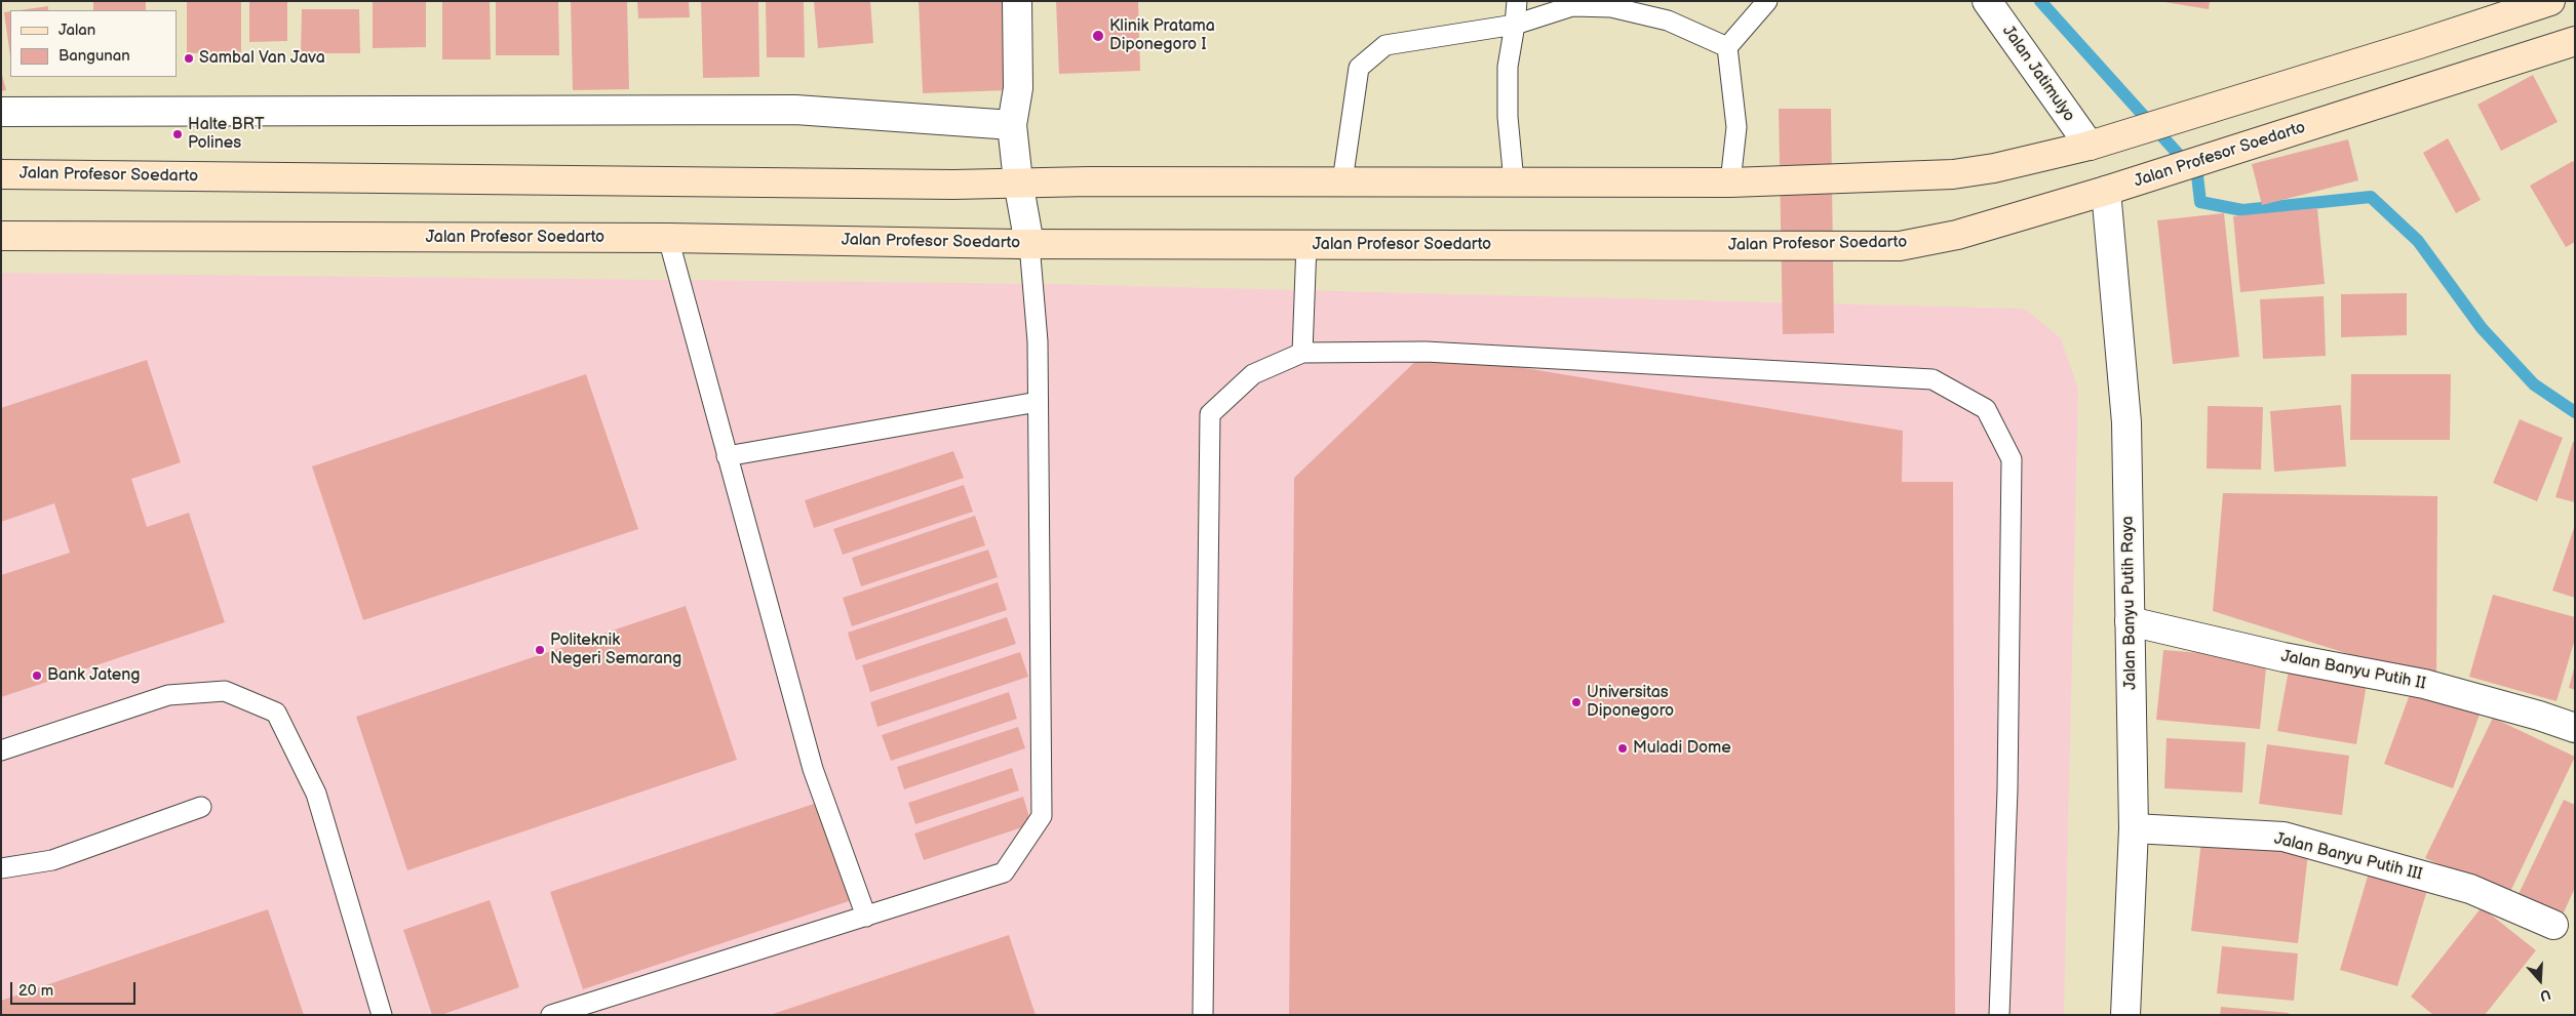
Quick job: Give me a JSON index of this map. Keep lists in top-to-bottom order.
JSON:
{
  "streets": {
    "main road": ["Jalan Profesor Soedarto"],
    "street": [
      "Jalan Jatimulyo",
      "Jalan Banyu Putih Raya",
      "Jalan Banyu Putih II",
      "Jalan Banyu Putih III"
    ]
  },
  "crossings": [
    ["Jalan Jatimulyo", "Jalan Profesor Soedarto"],
    ["Jalan Profesor Soedarto", "Jalan Banyu Putih Raya"],
    ["Jalan Banyu Putih Raya", "Jalan Banyu Putih II"],
    ["Jalan Banyu Putih Raya", "Jalan Banyu Putih III"]
  ],
  "places": [
    "Klinik Pratama Diponegoro I",
    "Sambal Van Java",
    "Halte BRT Polines",
    "Politeknik Negeri Semarang",
    "Bank Jateng",
    "Universitas Diponegoro",
    "Muladi Dome"
  ],
  "legend": ["Jalan", "Bangunan"],
  "scale_bar": "20 m",
  "north": "bottom"
}
